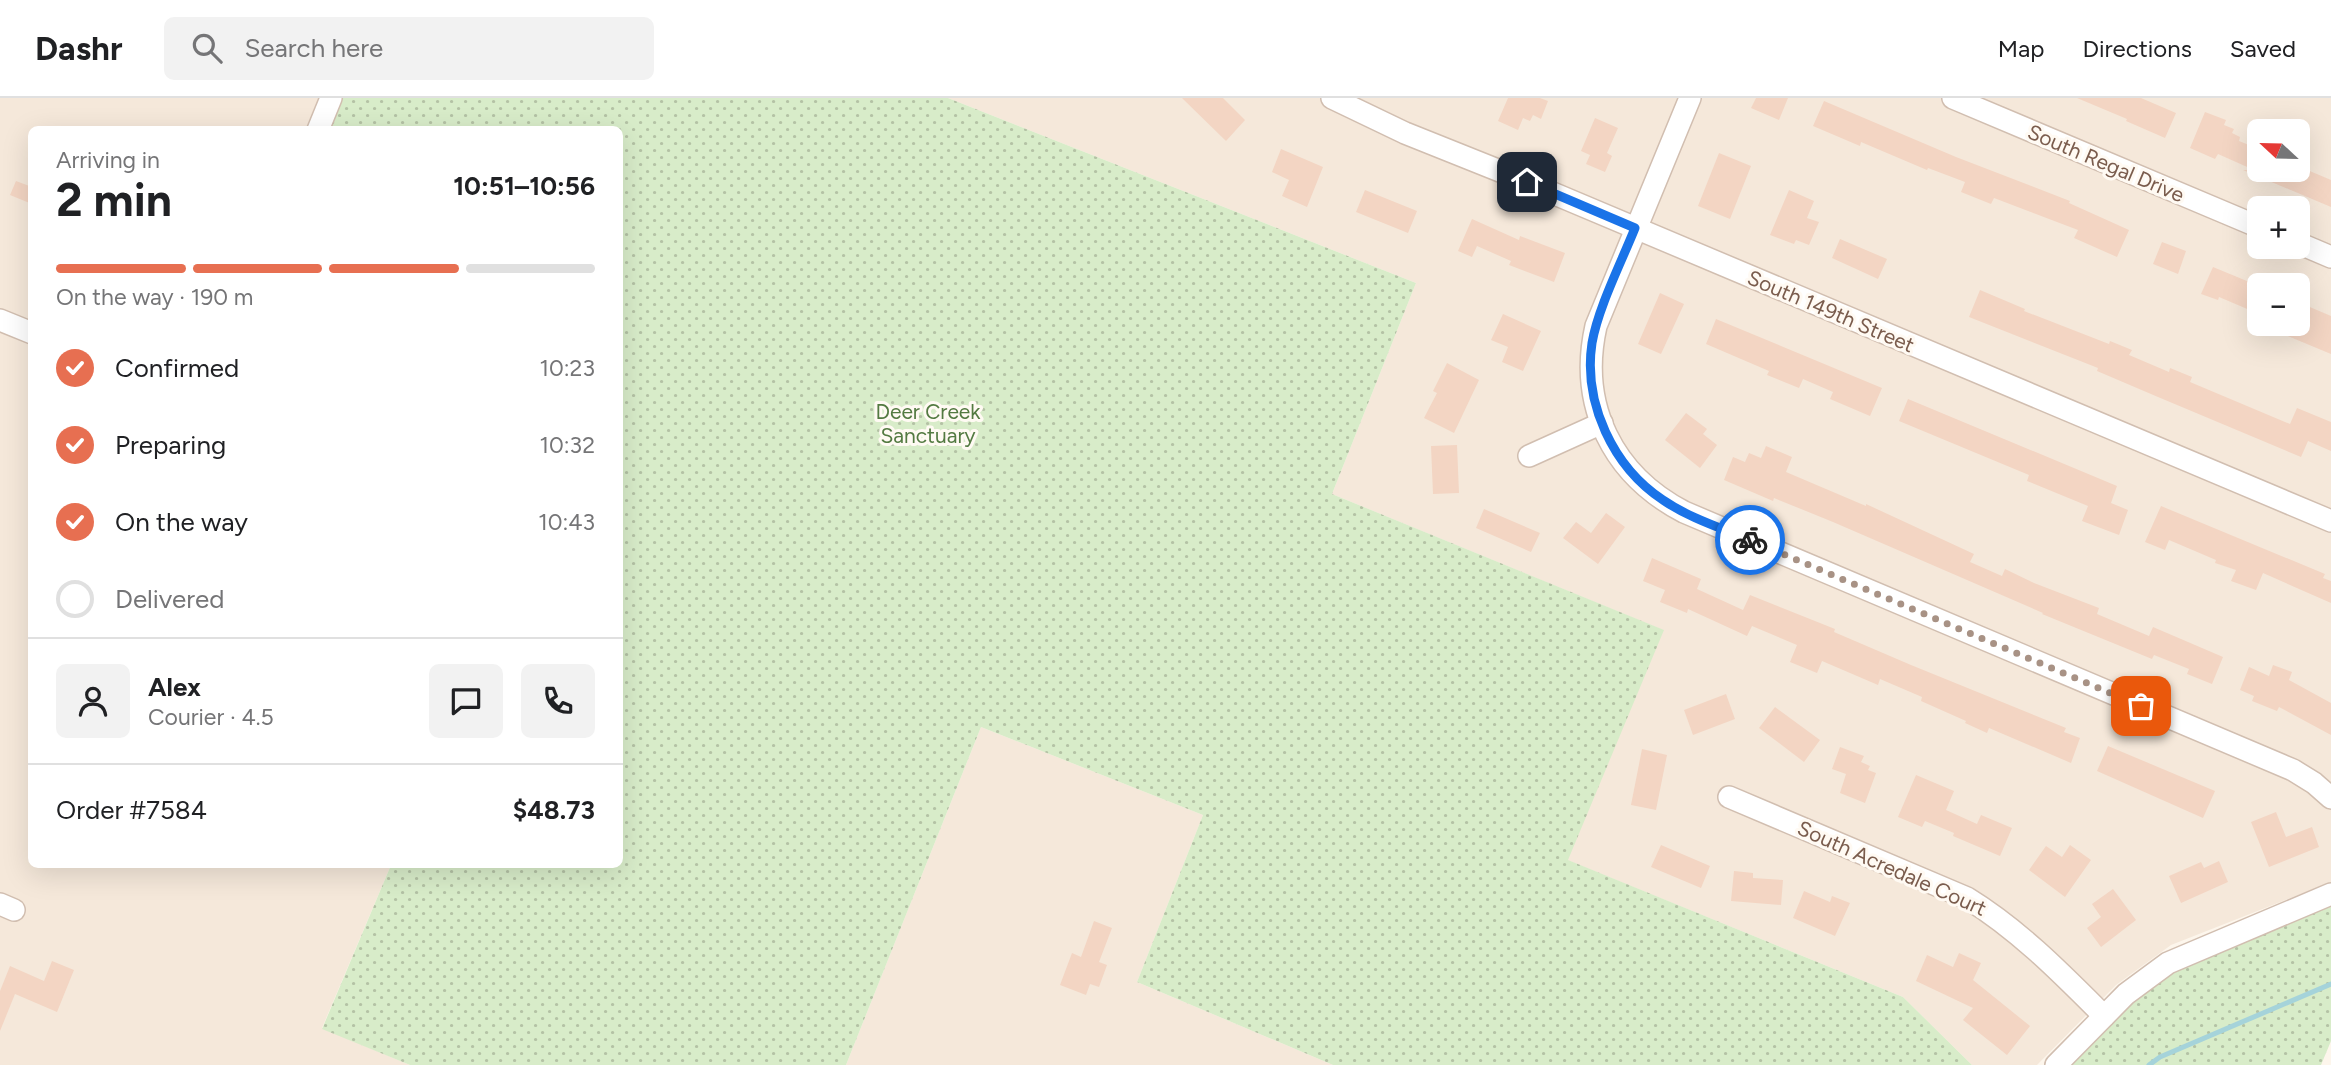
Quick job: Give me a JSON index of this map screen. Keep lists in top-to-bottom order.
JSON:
{
  "streets": {
    "street": ["South Regal Drive", "South 149th Street", "South Acredale Court"]
  },
  "parks": ["Deer Creek Sanctuary"],
  "north": "left",
  "page": {
    "header": "Dashr",
    "search": "Search here",
    "nav": ["Map", "Directions", "Saved"],
    "map_buttons": ["+", "−"],
    "heading": ["2 min", "Arriving in", "10:51–10:56"],
    "panel": [
      "Alex",
      "Courier · 4.5",
      "Order #7584",
      "$48.73"
    ],
    "bar": "On the way · 190 m",
    "list": [
      ["Confirmed", "10:23"],
      ["Preparing", "10:32"],
      ["On the way", "10:43"],
      "Delivered"
    ]
  }
}
